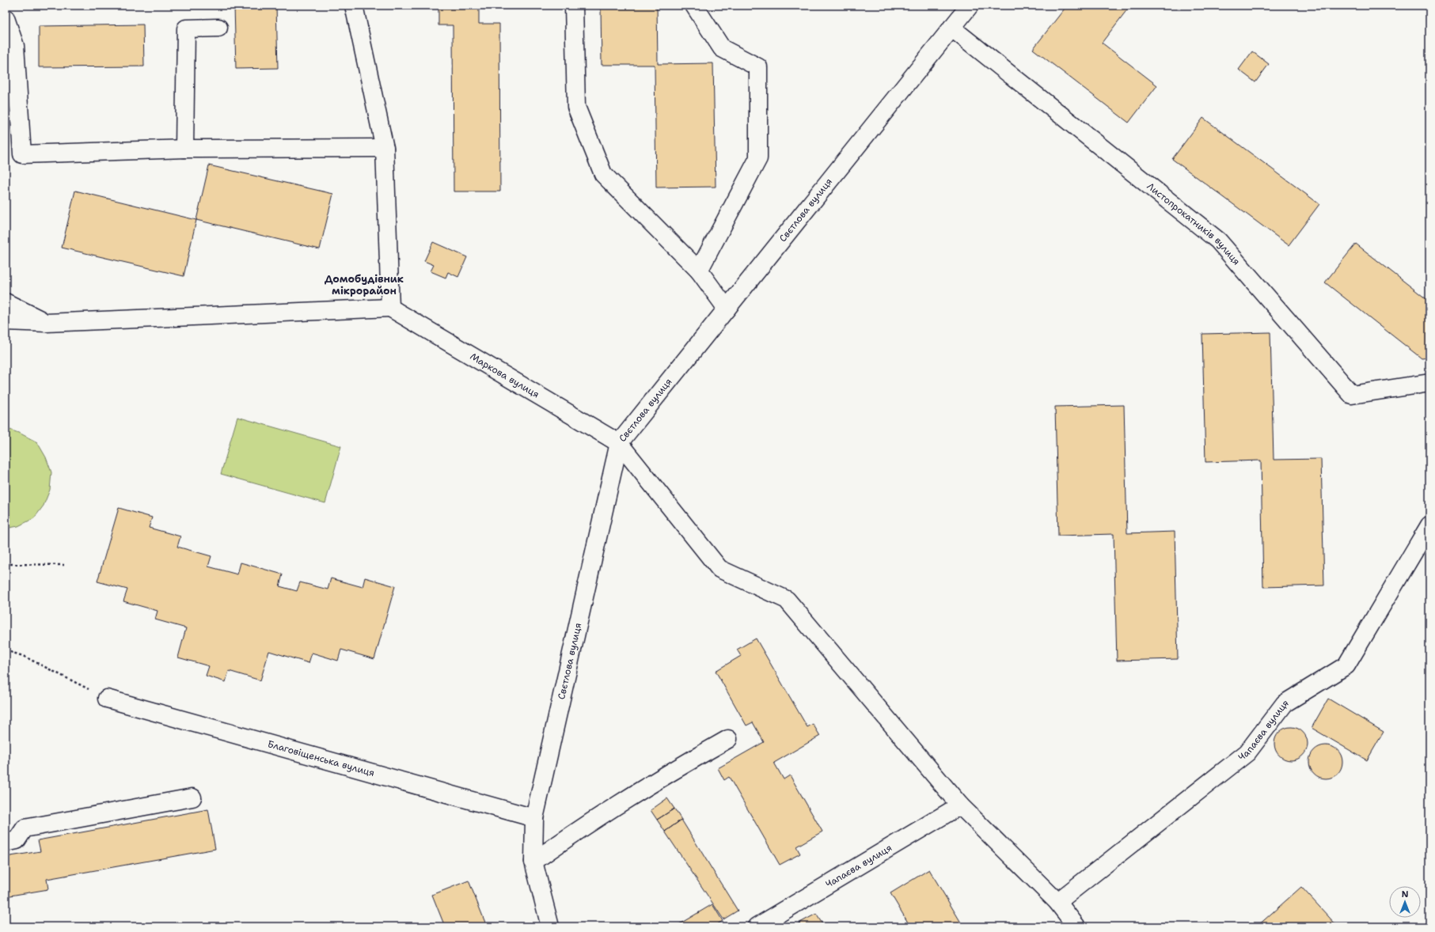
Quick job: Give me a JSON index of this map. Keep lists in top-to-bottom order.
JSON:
{
  "streets": {
    "street": [
      "Свєтлова вулиця",
      "Листопрокатників вулиця",
      "Маркова вулиця",
      "Чапаєва вулиця",
      "Благовіщенська вулиця"
    ]
  },
  "crossings": [
    ["Свєтлова вулиця", "Листопрокатників вулиця"],
    ["Свєтлова вулиця", "Маркова вулиця"],
    ["Свєтлова вулиця", "Благовіщенська вулиця"]
  ],
  "districts": ["Домобудівник мікрорайон"],
  "north": "top"
}
